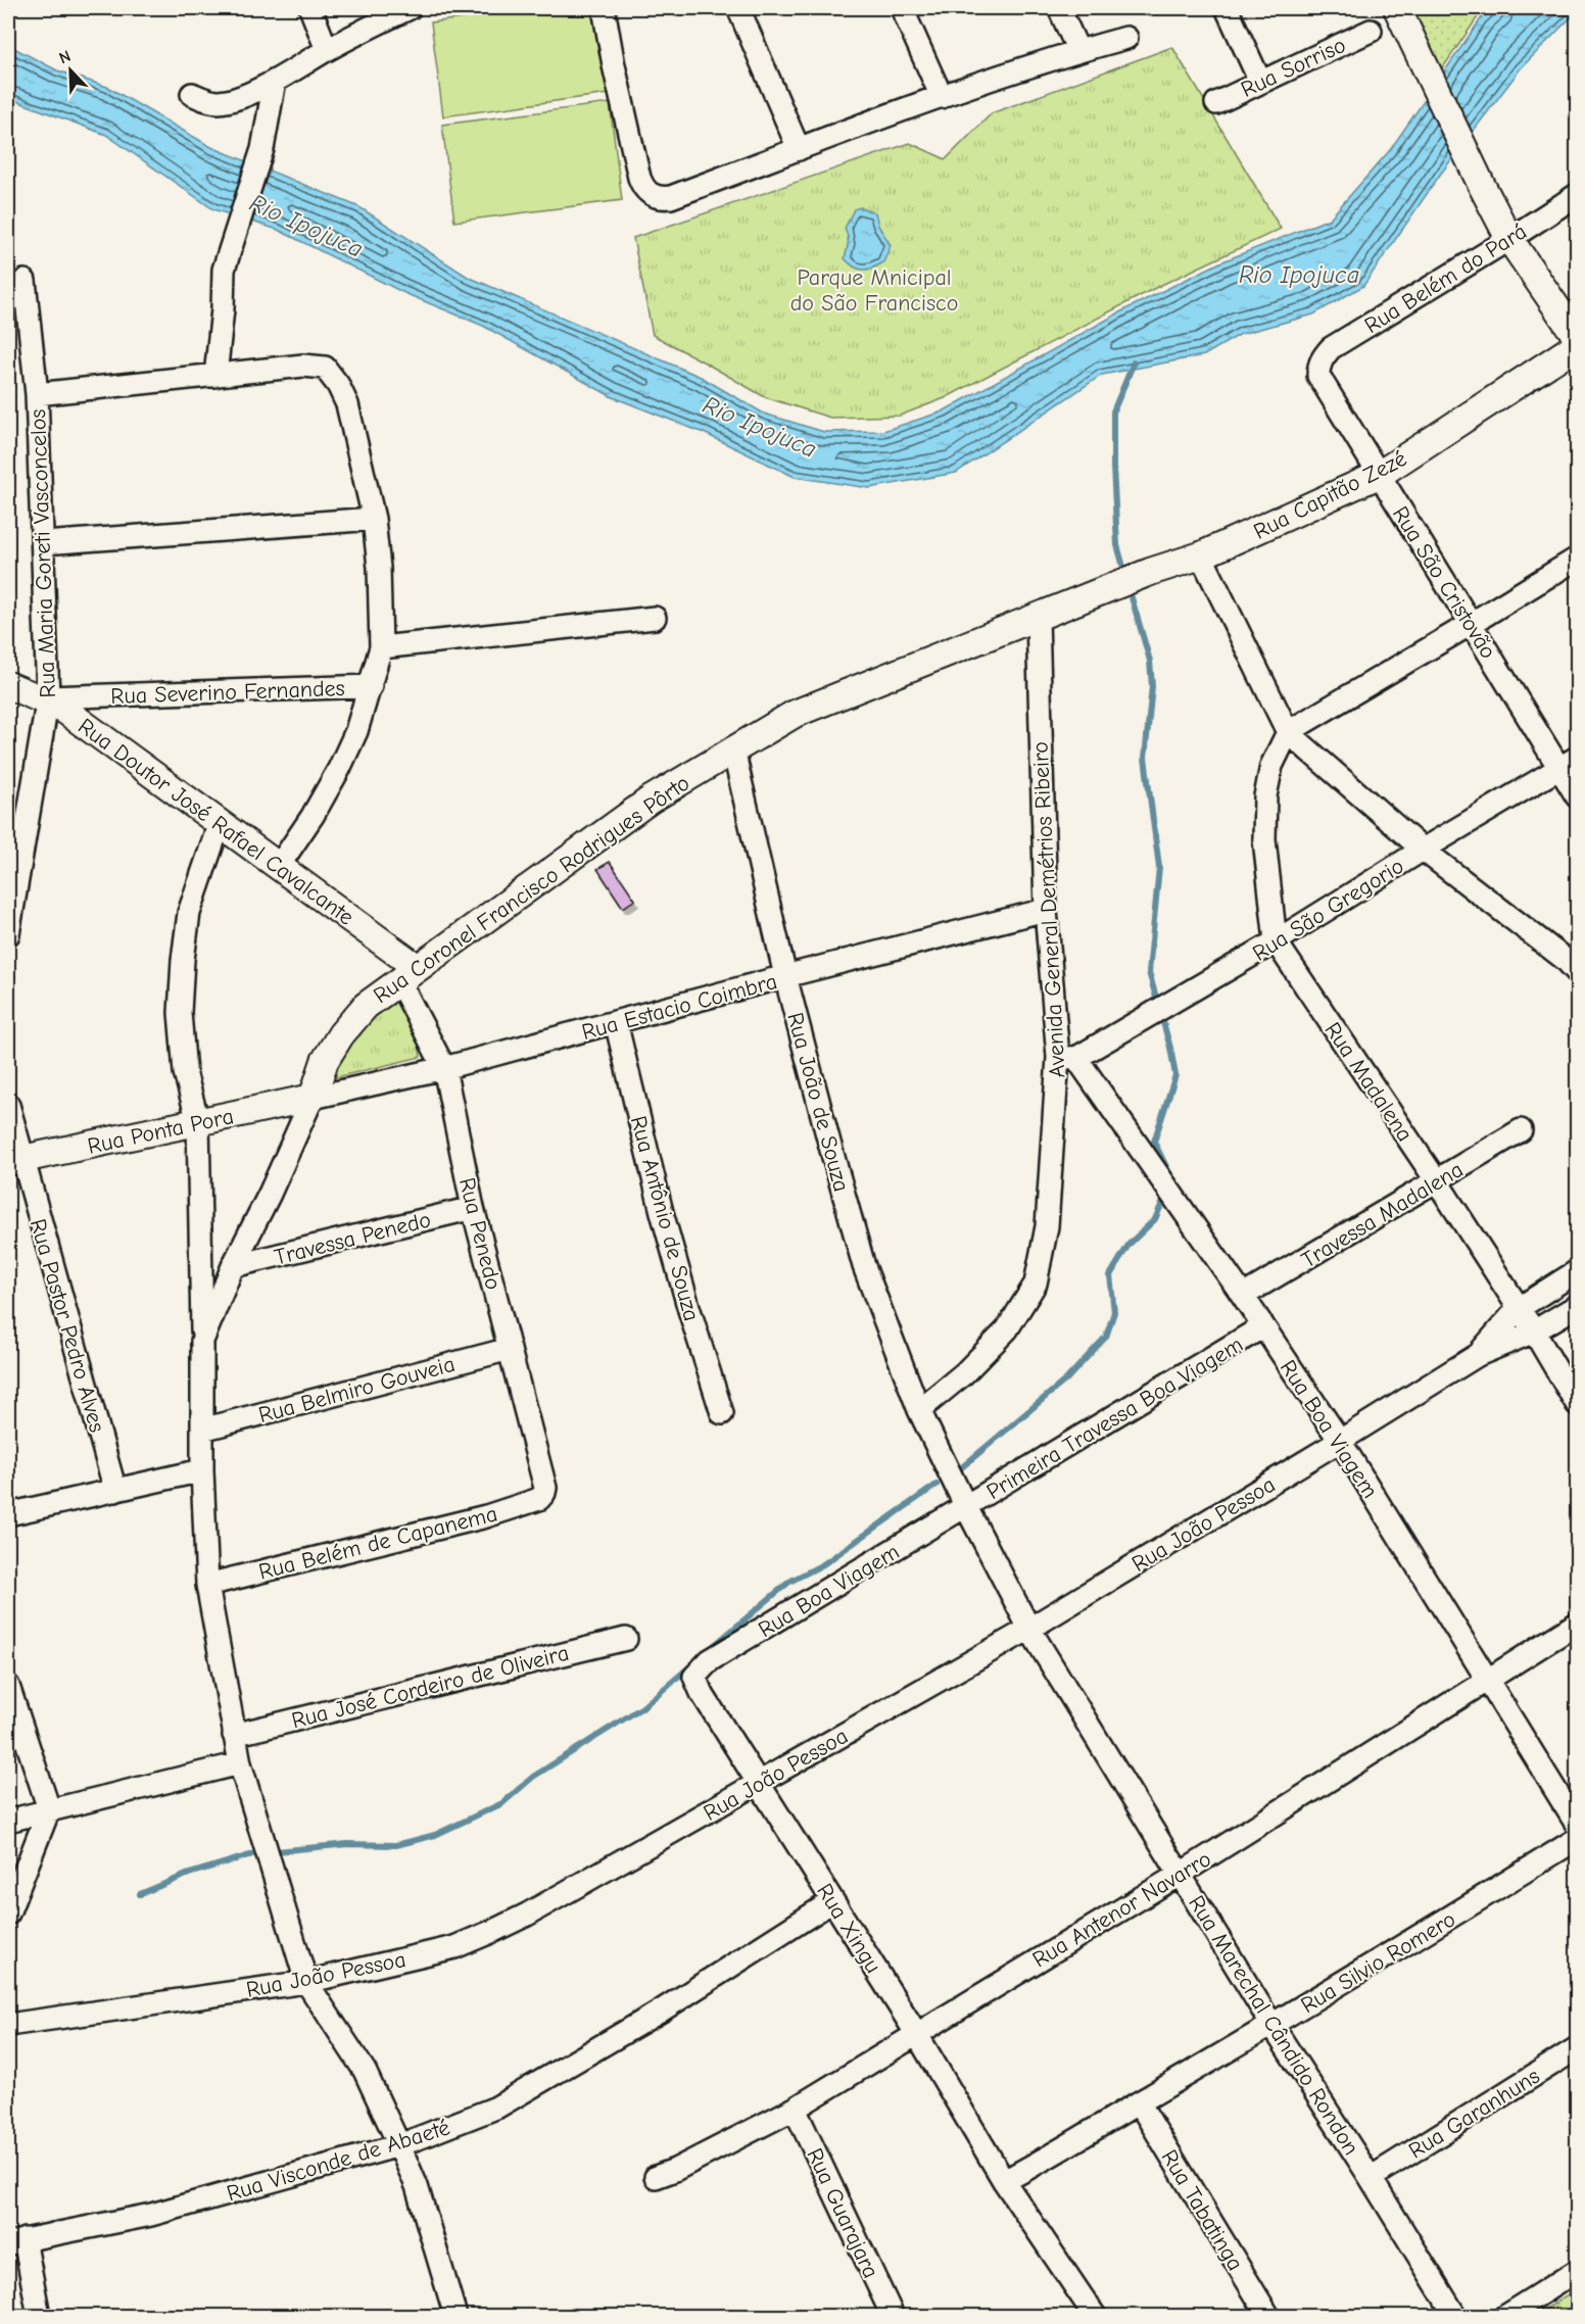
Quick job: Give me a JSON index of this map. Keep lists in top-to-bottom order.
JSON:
{
  "streets": {
    "street": [
      "Rua Sorriso",
      "Rua Belém do Pará",
      "Rua Capitão Zezé",
      "Rua Maria Goreti Vasconcelos",
      "Rua São Cristovão",
      "Rua Severino Fernandes",
      "Rua Doutor José Rafael Cavalcante",
      "Rua Coronel Francisco Rodrigues Pôrto",
      "Rua São Gregorio",
      "Avenida General Demétrios Ribeiro",
      "Rua Estacio Coimbra",
      "Rua Madalena",
      "Rua João de Souza",
      "Rua Ponta Pora",
      "Travessa Madalena",
      "Rua Antônio de Souza",
      "Rua Penedo",
      "Travessa Penedo",
      "Rua Pastor Pedro Alves",
      "Rua Belmiro Gouveia",
      "Primeira Travessa Boa Viagem",
      "Rua Boa Viagem",
      "Rua João Pessoa",
      "Rua Belém de Capanema",
      "Rua José Cordeiro de Oliveira",
      "Rua Antenor Navarro",
      "Rua Xingu",
      "Rua Silvio Romero",
      "Rua Marechal Cândido Rondon",
      "Rua Garanhuns",
      "Rua Visconde de Abaeté",
      "Rua Tabatinga",
      "Rua Guarajara"
    ]
  },
  "crossings": [
    ["Rua Belém do Pará", "Rua São Cristovão"],
    ["Rua Capitão Zezé", "Rua São Cristovão"],
    ["Rua Capitão Zezé", "Rua Coronel Francisco Rodrigues Pôrto"],
    ["Rua Maria Goreti Vasconcelos", "Rua Severino Fernandes"],
    ["Rua Maria Goreti Vasconcelos", "Rua Doutor José Rafael Cavalcante"],
    ["Rua São Cristovão", "Rua São Gregorio"],
    ["Rua Severino Fernandes", "Rua Doutor José Rafael Cavalcante"],
    ["Rua Doutor José Rafael Cavalcante", "Rua Coronel Francisco Rodrigues Pôrto"],
    ["Rua Doutor José Rafael Cavalcante", "Rua Penedo"],
    ["Rua Coronel Francisco Rodrigues Pôrto", "Avenida General Demétrios Ribeiro"],
    ["Rua Coronel Francisco Rodrigues Pôrto", "Rua Estacio Coimbra"],
    ["Rua Coronel Francisco Rodrigues Pôrto", "Rua João de Souza"],
    ["Rua Coronel Francisco Rodrigues Pôrto", "Rua Ponta Pora"],
    ["Rua Coronel Francisco Rodrigues Pôrto", "Rua Penedo"],
    ["Rua São Gregorio", "Avenida General Demétrios Ribeiro"],
    ["Rua São Gregorio", "Rua Madalena"],
    ["Rua São Gregorio", "Rua Boa Viagem"],
    ["Avenida General Demétrios Ribeiro", "Rua Estacio Coimbra"],
    ["Avenida General Demétrios Ribeiro", "Rua João de Souza"],
    ["Avenida General Demétrios Ribeiro", "Rua Boa Viagem"],
    ["Avenida General Demétrios Ribeiro", "Rua Marechal Cândido Rondon"],
    ["Rua Estacio Coimbra", "Rua João de Souza"],
    ["Rua Estacio Coimbra", "Rua Ponta Pora"],
    ["Rua Estacio Coimbra", "Rua Antônio de Souza"],
    ["Rua Estacio Coimbra", "Rua Penedo"],
    ["Rua Madalena", "Travessa Madalena"],
    ["Rua Madalena", "Rua João Pessoa"],
    ["Rua João de Souza", "Rua Marechal Cândido Rondon"],
    ["Rua Ponta Pora", "Rua Pastor Pedro Alves"],
    ["Travessa Madalena", "Rua Boa Viagem"],
    ["Rua Penedo", "Travessa Penedo"],
    ["Rua Penedo", "Rua Belmiro Gouveia"],
    ["Rua Penedo", "Rua Belém de Capanema"],
    ["Primeira Travessa Boa Viagem", "Rua Boa Viagem"],
    ["Primeira Travessa Boa Viagem", "Rua Marechal Cândido Rondon"],
    ["Rua Boa Viagem", "Rua João Pessoa"],
    ["Rua Boa Viagem", "Rua Antenor Navarro"],
    ["Rua Boa Viagem", "Rua Xingu"],
    ["Rua Boa Viagem", "Rua Marechal Cândido Rondon"],
    ["Rua João Pessoa", "Rua Xingu"],
    ["Rua João Pessoa", "Rua Marechal Cândido Rondon"],
    ["Rua Antenor Navarro", "Rua Xingu"],
    ["Rua Antenor Navarro", "Rua Marechal Cândido Rondon"],
    ["Rua Antenor Navarro", "Rua Guarajara"],
    ["Rua Xingu", "Rua Silvio Romero"],
    ["Rua Xingu", "Rua Visconde de Abaeté"],
    ["Rua Silvio Romero", "Rua Marechal Cândido Rondon"],
    ["Rua Silvio Romero", "Rua Tabatinga"],
    ["Rua Marechal Cândido Rondon", "Rua Garanhuns"]
  ],
  "water": ["Rio Ipojuca"],
  "parks": ["Parque Mnicipal do São Francisco"],
  "north": "top left"
}
